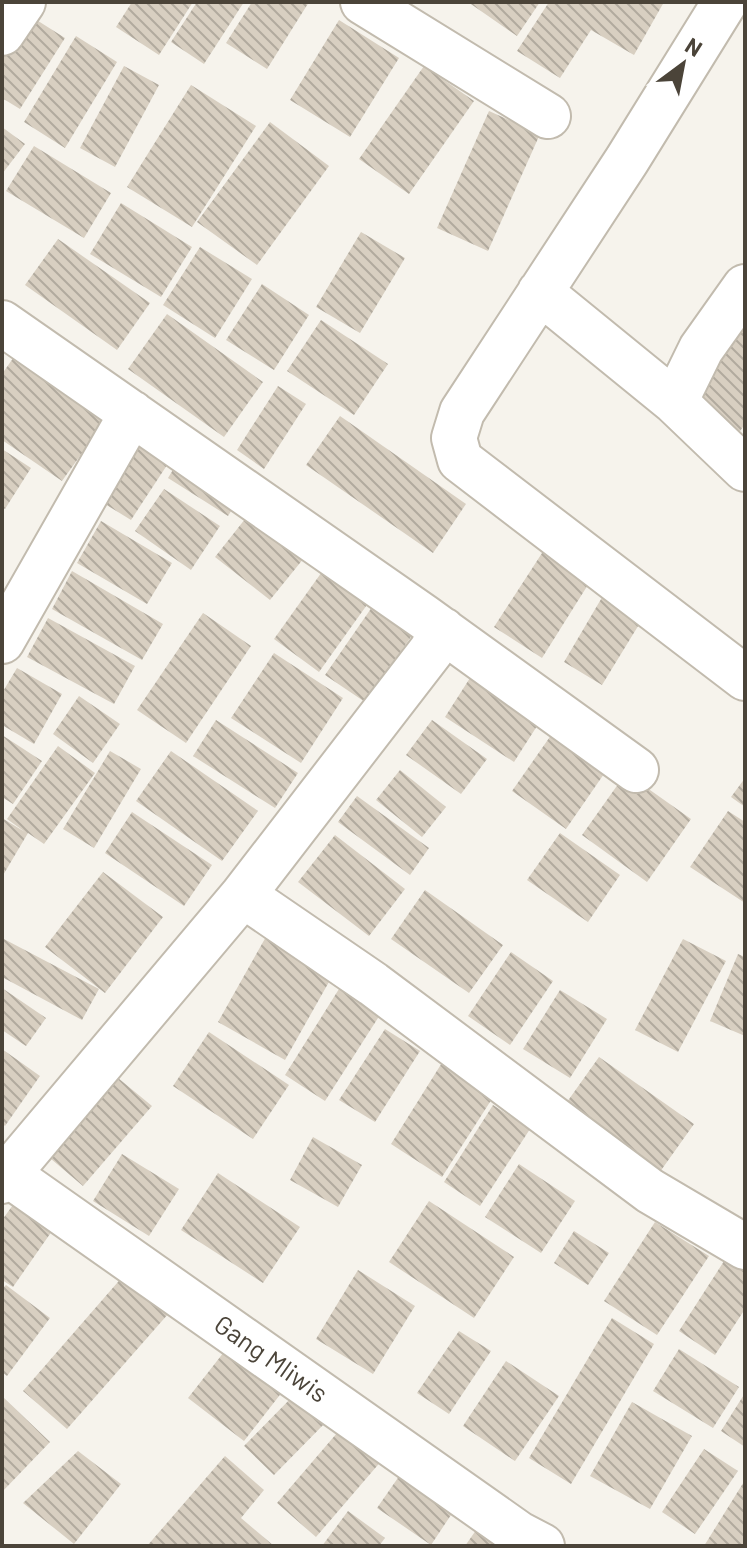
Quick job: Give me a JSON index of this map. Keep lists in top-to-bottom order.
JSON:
{
  "streets": {
    "street": ["Gang Mliwis"]
  },
  "north": "top right"
}
